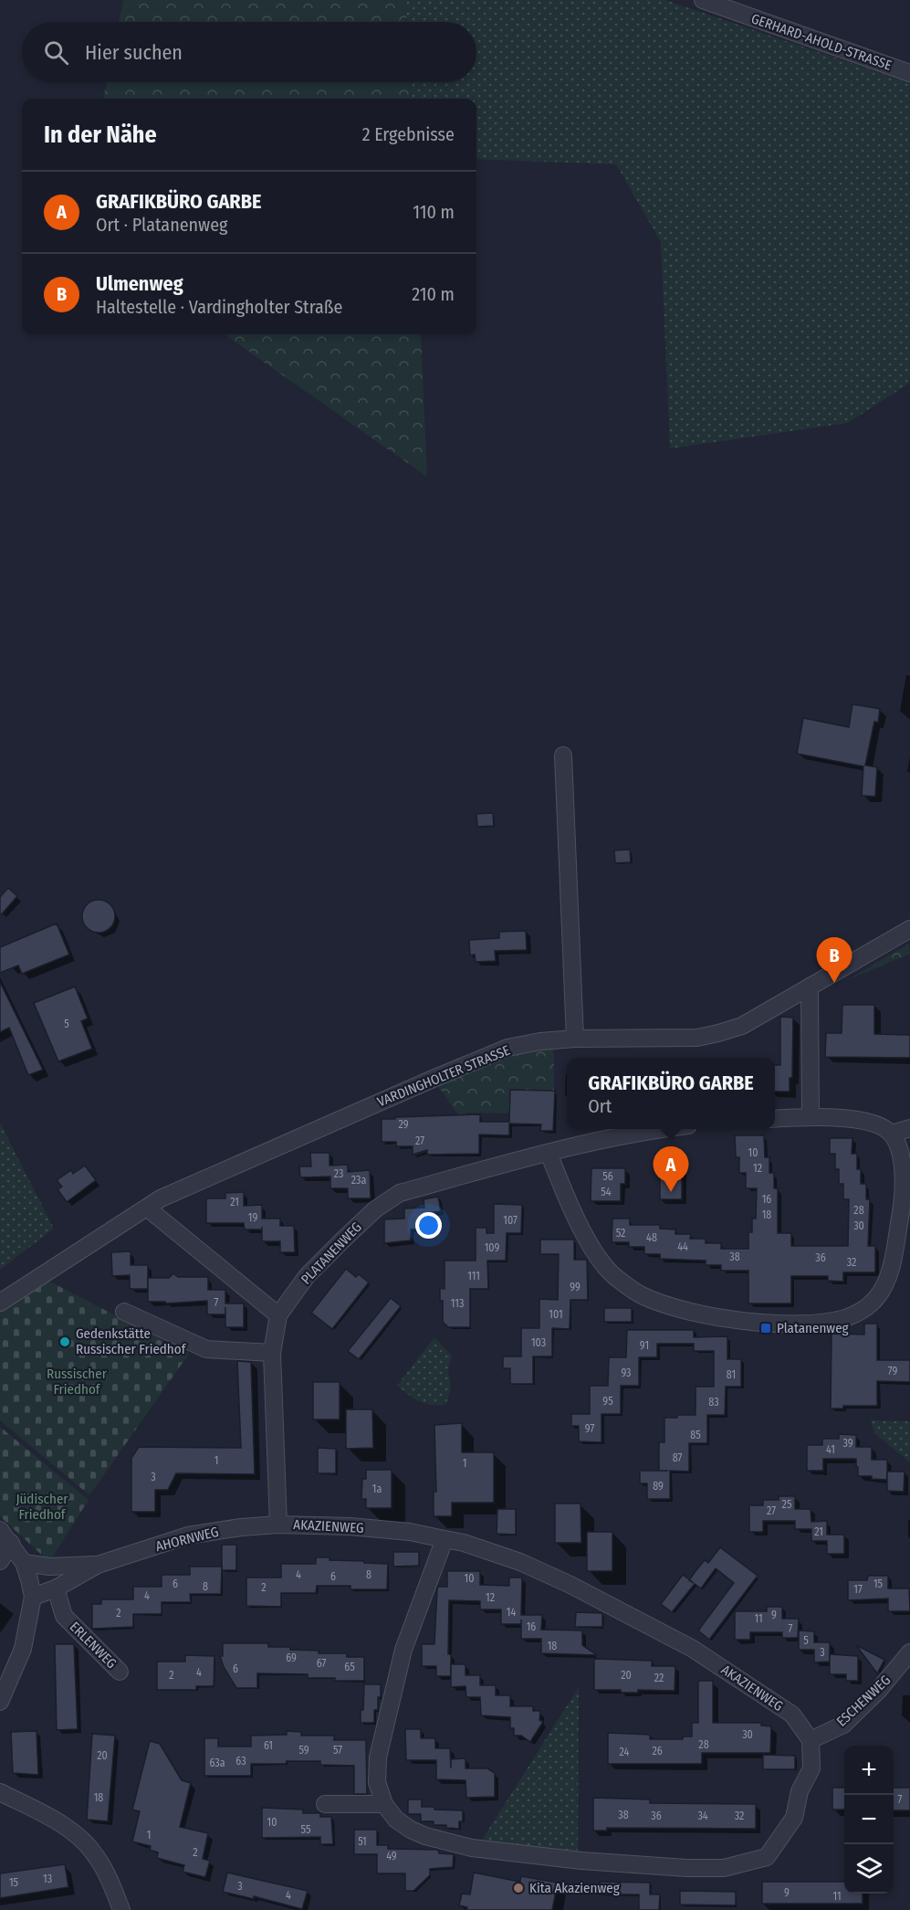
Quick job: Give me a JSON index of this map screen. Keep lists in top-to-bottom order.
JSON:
{
  "streets": {
    "street": [
      "GERHARD-AHOLD-STRASSE",
      "VARDINGHOLTER STRASSE",
      "PLATANENWEG",
      "AKAZIENWEG",
      "AHORNWEG",
      "ERLENWEG",
      "ESCHENWEG"
    ]
  },
  "crossings": [
    ["PLATANENWEG", "AKAZIENWEG"],
    ["PLATANENWEG", "AHORNWEG"],
    ["AKAZIENWEG", "AHORNWEG"],
    ["AKAZIENWEG", "ESCHENWEG"],
    ["AHORNWEG", "ERLENWEG"]
  ],
  "parks": ["Russischer Friedhof", "Jüdischer Friedhof"],
  "places": {
    "transit": ["Platanenweg"],
    "other": ["Gedenkstätte Russischer Friedhof", "Kita Akazienweg"]
  },
  "house_numbers": [
    "5",
    "29",
    "27",
    "10",
    "12",
    "23",
    "56",
    "23a",
    "54",
    "16",
    "21",
    "28",
    "18",
    "19",
    "107",
    "30",
    "52",
    "48",
    "44",
    "109",
    "38",
    "36",
    "32",
    "111",
    "99",
    "7",
    "113",
    "101",
    "103",
    "91",
    "79",
    "93",
    "81",
    "95",
    "83",
    "97",
    "85",
    "39",
    "41",
    "87",
    "1",
    "1",
    "3",
    "89",
    "1a",
    "25",
    "27",
    "21",
    "4",
    "8",
    "6",
    "10",
    "6",
    "15",
    "8",
    "2",
    "17",
    "4",
    "12",
    "14",
    "2",
    "9",
    "11",
    "16",
    "7",
    "5",
    "18",
    "3",
    "69",
    "67",
    "65",
    "6",
    "4",
    "2",
    "20",
    "22",
    "30",
    "28",
    "61",
    "59",
    "57",
    "26",
    "24",
    "20",
    "63",
    "63a",
    "18",
    "7",
    "38",
    "36",
    "34",
    "32",
    "10",
    "55",
    "1",
    "51",
    "2",
    "49",
    "13",
    "15",
    "3",
    "9",
    "4",
    "11"
  ],
  "page": {
    "search": "Hier suchen",
    "heading": ["In der Nähe", "2 Ergebnisse"],
    "list": [
      {
        "mark": "A",
        "name": "GRAFIKBÜRO GARBE",
        "note": "Ort · Platanenweg",
        "value": "110 m"
      },
      {
        "mark": "B",
        "name": "Ulmenweg",
        "note": "Haltestelle · Vardingholter Straße",
        "value": "210 m"
      }
    ],
    "pins": ["B", "A"],
    "popup": ["GRAFIKBÜRO GARBE", "Ort"],
    "map_buttons": ["+", "−"]
  }
}
